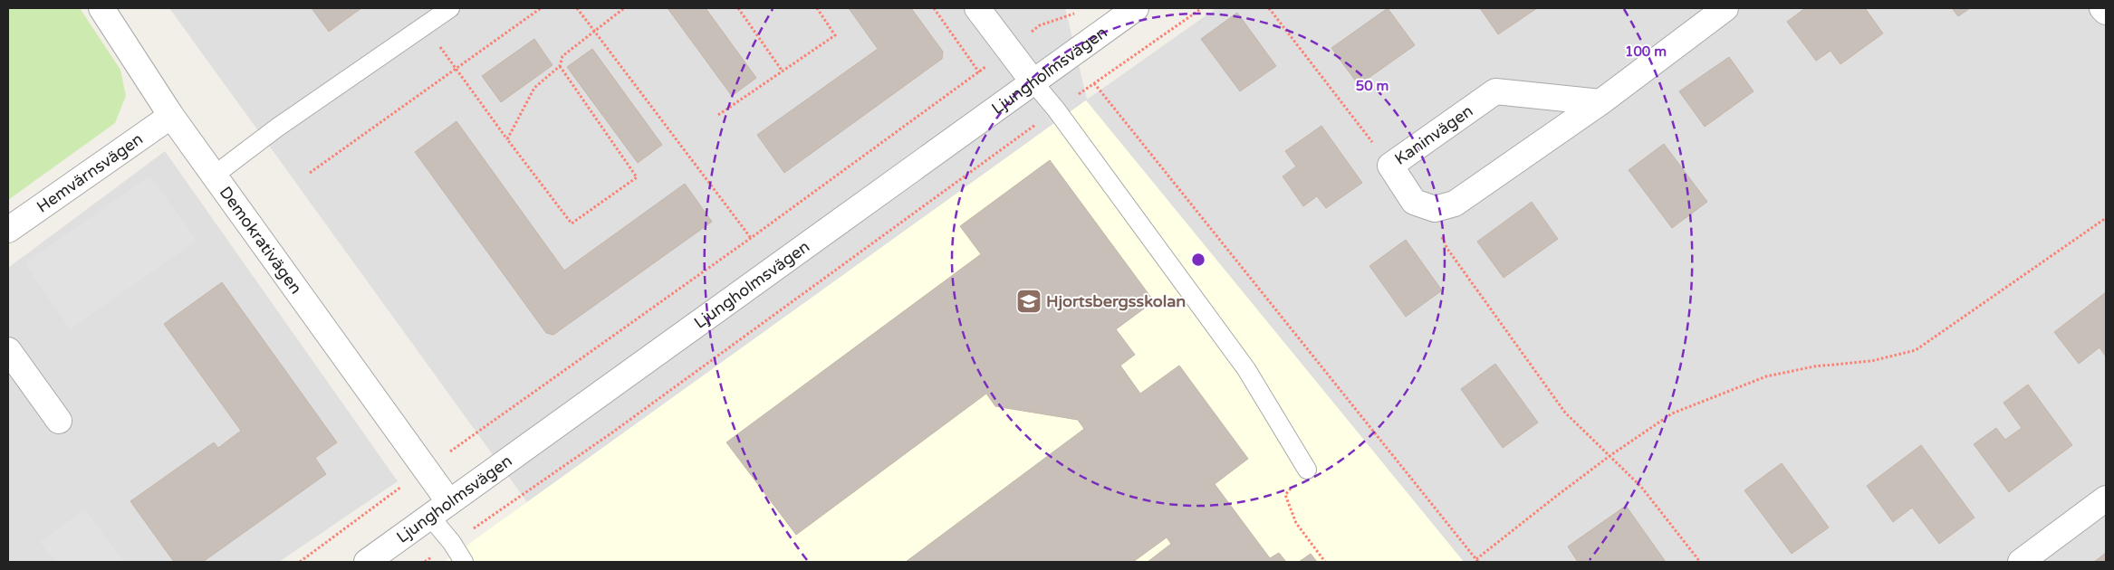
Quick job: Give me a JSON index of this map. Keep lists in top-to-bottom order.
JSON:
{
  "streets": {
    "street": [
      "Ljungholmsvägen",
      "Kaninvägen",
      "Hemvärnsvägen",
      "Demokrativägen"
    ]
  },
  "crossings": [
    ["Ljungholmsvägen", "Demokrativägen"],
    ["Hemvärnsvägen", "Demokrativägen"]
  ],
  "places": {
    "school or university": ["Hjortsbergsskolan"]
  },
  "rings": ["100 m", "50 m"]
}
